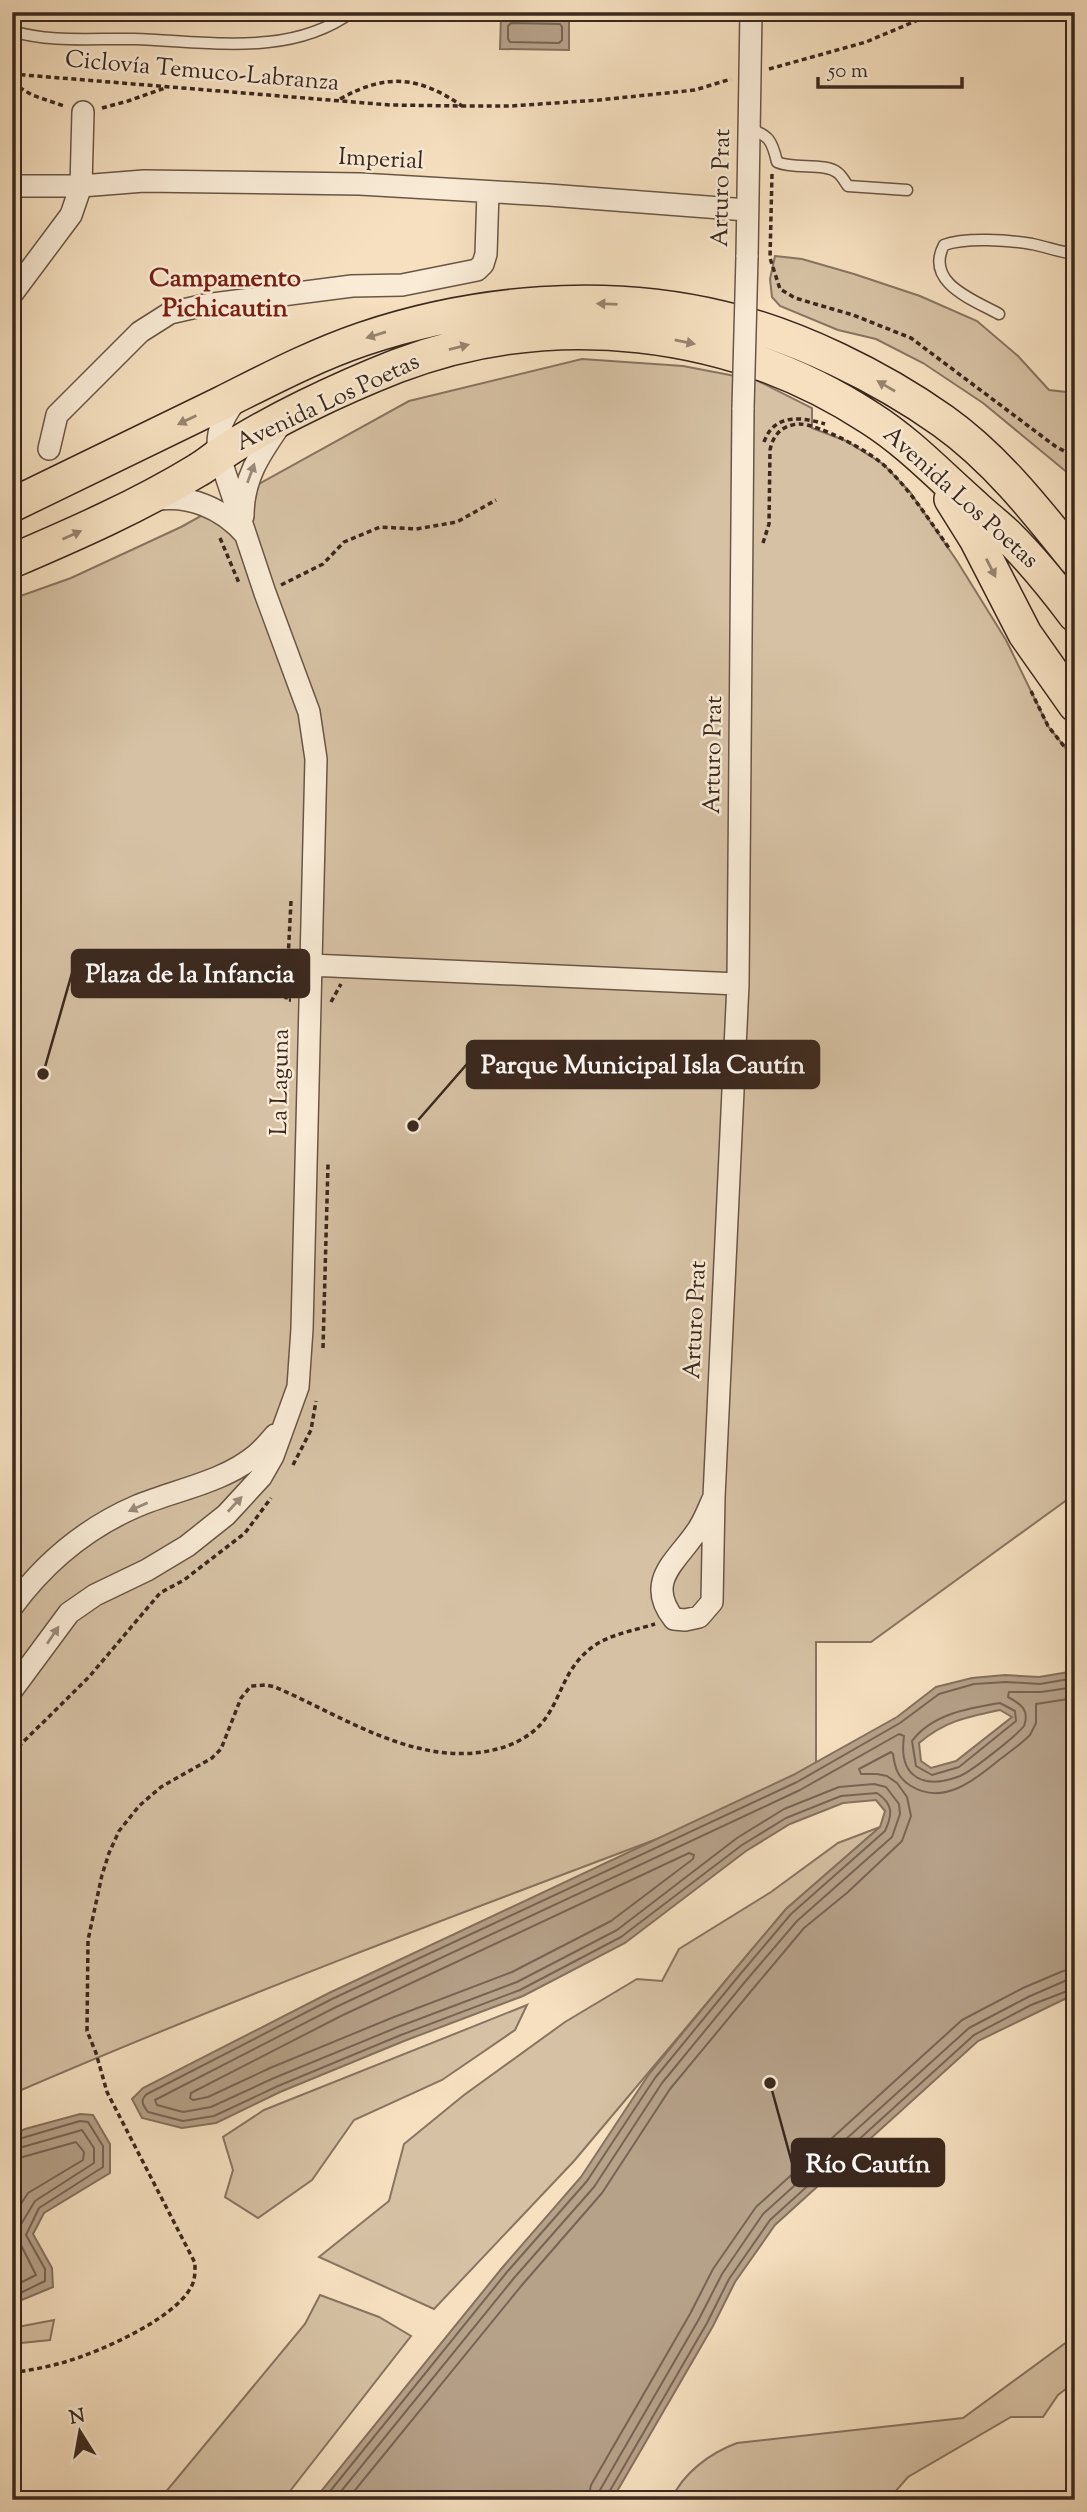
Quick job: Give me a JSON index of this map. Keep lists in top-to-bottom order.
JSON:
{
  "streets": {
    "main road": ["Avenida Los Poetas"],
    "street": ["Imperial", "Arturo Prat", "La Laguna"],
    "path": ["Ciclovía Temuco-Labranza"]
  },
  "crossings": [
    ["Imperial", "Arturo Prat"]
  ],
  "districts": ["Campamento Pichicautin"],
  "places": ["Plaza de la Infancia", "Parque Municipal Isla Cautín", "Río Cautín"],
  "scale_bar": "50 m",
  "north": "top"
}
